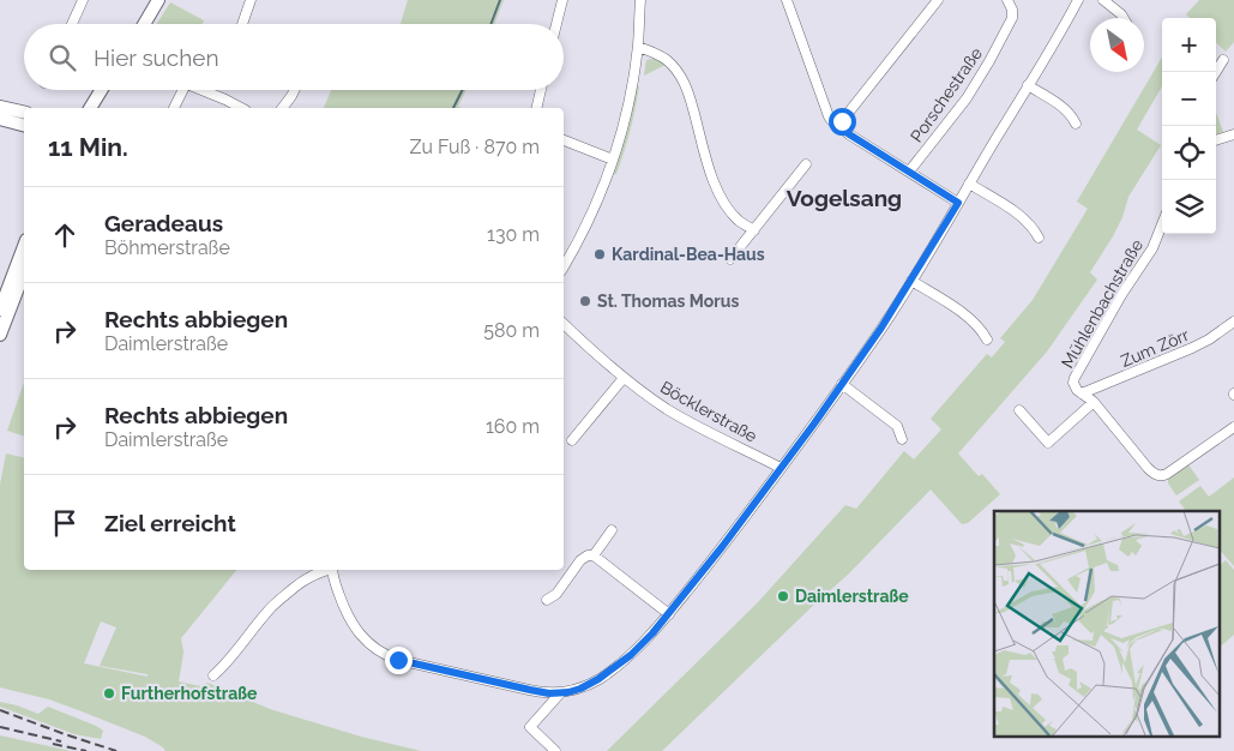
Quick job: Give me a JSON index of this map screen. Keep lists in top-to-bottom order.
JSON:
{
  "streets": {
    "street": [
      "Porschestraße",
      "Mühlenbachstraße",
      "Zum Zörr",
      "Böcklerstraße"
    ]
  },
  "crossings": [
    ["Mühlenbachstraße", "Zum Zörr"]
  ],
  "districts": ["Vogelsang"],
  "places": [
    "Kardinal-Bea-Haus",
    "St. Thomas Morus",
    "Daimlerstraße",
    "Furtherhofstraße"
  ],
  "north": "bottom right",
  "page": {
    "map_buttons": ["+", "−"],
    "search": "Hier suchen",
    "heading": ["11 Min.", "Zu Fuß · 870 m"],
    "list": [
      ["Geradeaus", "Böhmerstraße", "130 m"],
      ["Rechts abbiegen", "Daimlerstraße", "580 m"],
      ["Rechts abbiegen", "Daimlerstraße", "160 m"],
      "Ziel erreicht"
    ]
  }
}
